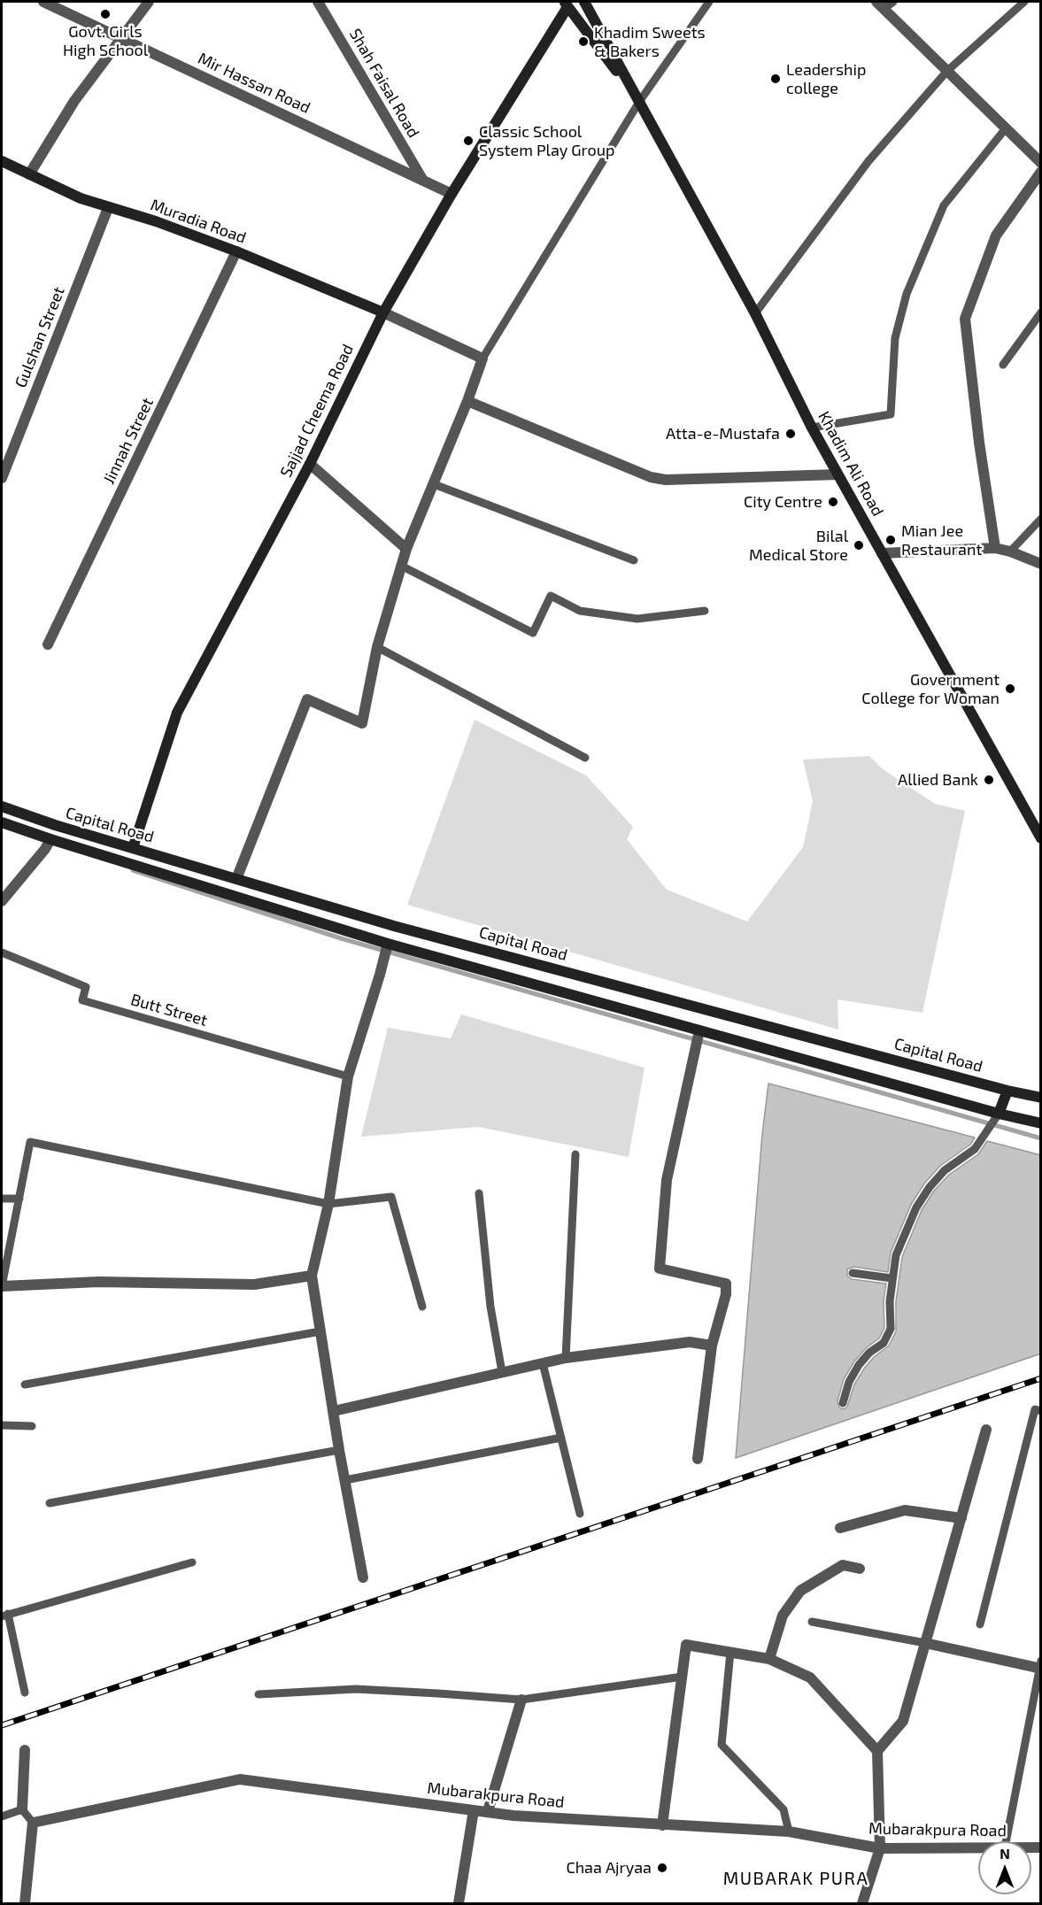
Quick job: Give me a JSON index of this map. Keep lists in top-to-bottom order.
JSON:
{
  "streets": {
    "street": [
      "Mir Hassan Road",
      "Shah Faisal Road",
      "Muradia Road",
      "Gulshan Street",
      "Sajjad Cheema Road",
      "Jinnah Street",
      "Khadim Ali Road",
      "Capital Road",
      "Mubarakpura Road"
    ],
    "lane": ["Butt Street"]
  },
  "crossings": [
    ["Mir Hassan Road", "Shah Faisal Road"],
    ["Mir Hassan Road", "Sajjad Cheema Road"],
    ["Muradia Road", "Gulshan Street"],
    ["Muradia Road", "Sajjad Cheema Road"],
    ["Muradia Road", "Jinnah Street"],
    ["Sajjad Cheema Road", "Khadim Ali Road"],
    ["Sajjad Cheema Road", "Capital Road"]
  ],
  "districts": ["MUBARAK PURA"],
  "places": [
    "Govt. Girls High School",
    "Khadim Sweets & Bakers",
    "Leadership college",
    "Classic School System Play Group",
    "Atta-e-Mustafa",
    "City Centre",
    "Mian Jee Restaurant",
    "Bilal Medical Store",
    "Government College for Woman",
    "Allied Bank",
    "Chaa Ajryaa"
  ],
  "north": "top"
}
